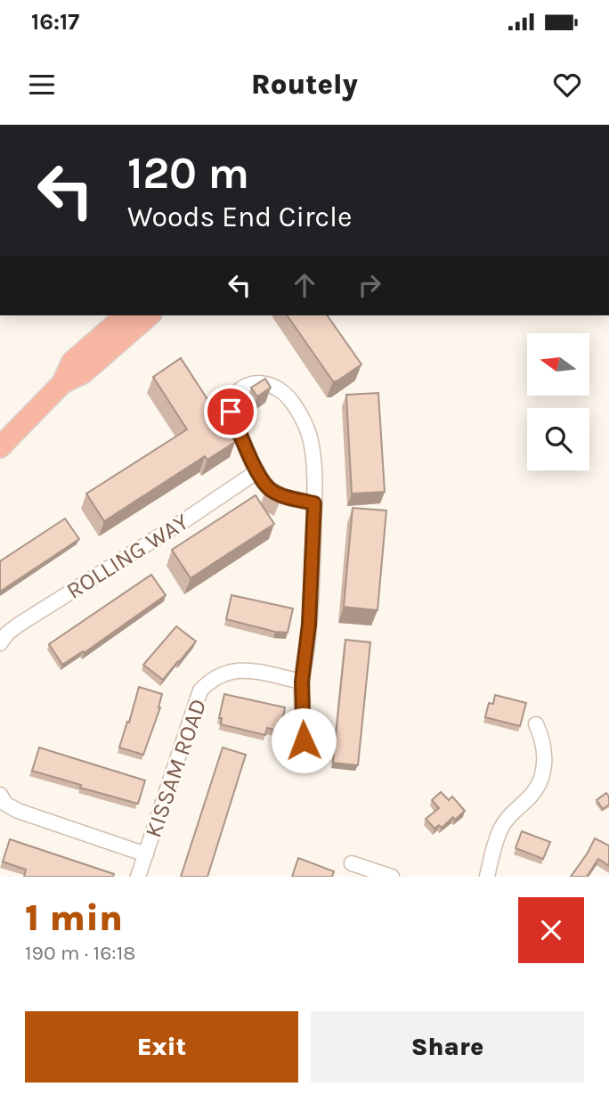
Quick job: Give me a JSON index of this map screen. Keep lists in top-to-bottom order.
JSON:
{
  "streets": {
    "street": ["ROLLING WAY", "KISSAM ROAD"]
  },
  "north": "left",
  "page": {
    "status": "16:17",
    "header": "Routely",
    "turn": ["120 m", "Woods End Circle"],
    "heading": ["1 min", "190 m · 16:18"],
    "buttons": ["Exit", "Share"]
  }
}
